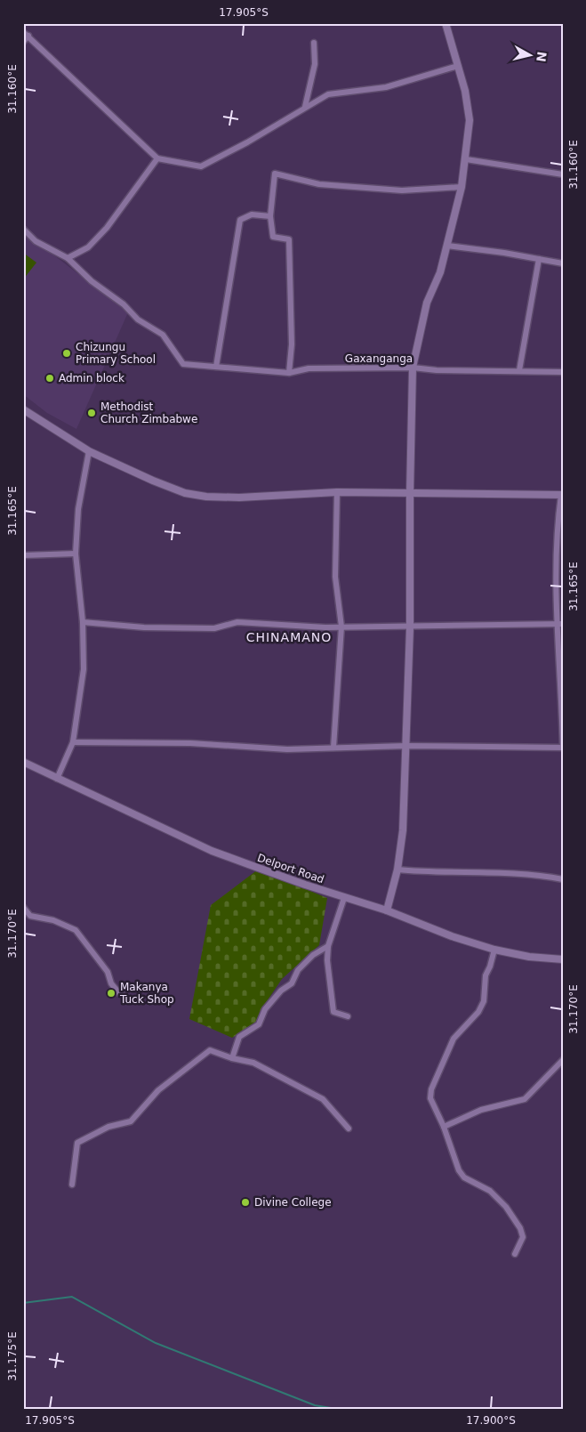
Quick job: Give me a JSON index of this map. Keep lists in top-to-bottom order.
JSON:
{
  "streets": {
    "street": ["Gaxanganga", "Delport Road"]
  },
  "districts": ["CHINAMANO"],
  "places": [
    "Chizungu Primary School",
    "Admin block",
    "Methodist Church Zimbabwe",
    "Makanya Tuck Shop",
    "Divine College"
  ],
  "north": "right",
  "coordinates": [
    "17.905°S",
    "31.160°E",
    "31.165°E",
    "31.170°E",
    "31.175°E",
    "17.900°S"
  ]
}
